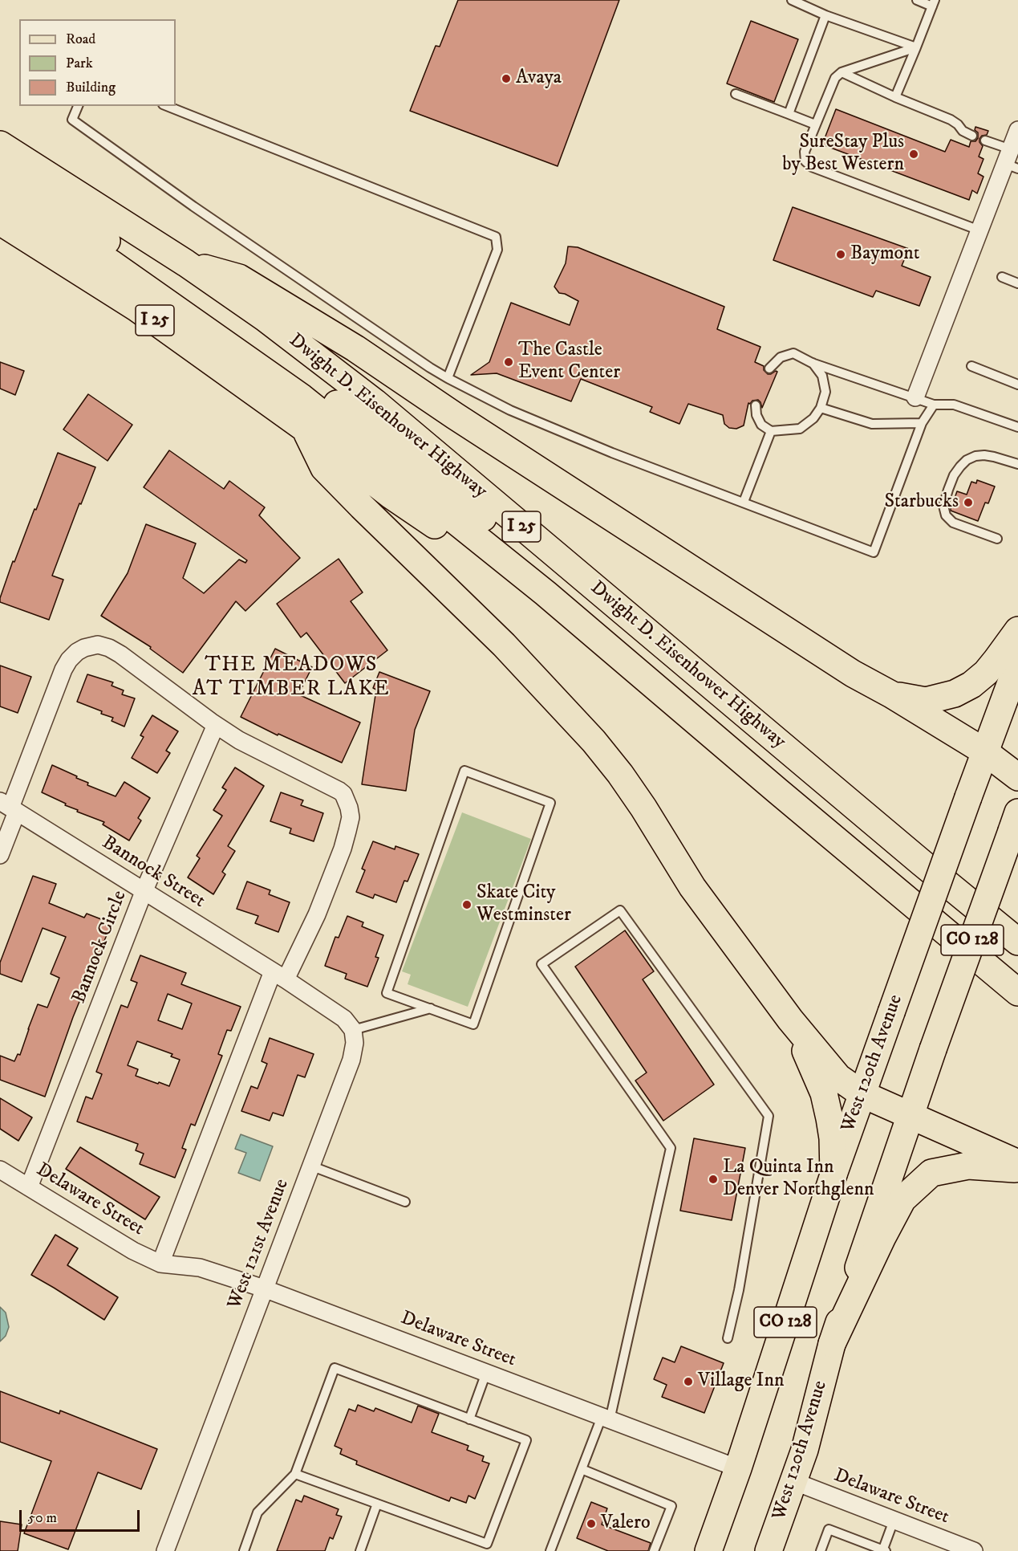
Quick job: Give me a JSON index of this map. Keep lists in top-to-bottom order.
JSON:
{
  "streets": {
    "main road": [
      "I 25",
      "Dwight D. Eisenhower Highway",
      "CO 128",
      "West 120th Avenue"
    ],
    "street": [
      "Bannock Street",
      "Bannock Circle",
      "Delaware Street",
      "West 121st Avenue"
    ]
  },
  "crossings": [
    ["Bannock Street", "Bannock Circle"],
    ["Bannock Street", "Delaware Street"],
    ["Bannock Circle", "Delaware Street"],
    ["West 120th Avenue", "Delaware Street"],
    ["Delaware Street", "West 121st Avenue"]
  ],
  "districts": ["THE MEADOWS AT TIMBER LAKE"],
  "places": [
    "Avaya",
    "SureStay Plus by Best Western",
    "Baymont",
    "The Castle Event Center",
    "Starbucks",
    "Skate City Westminster",
    "La Quinta Inn Denver Northglenn",
    "Village Inn",
    "Valero"
  ],
  "legend": ["Road", "Park", "Building"],
  "scale_bar": "50 m"
}
